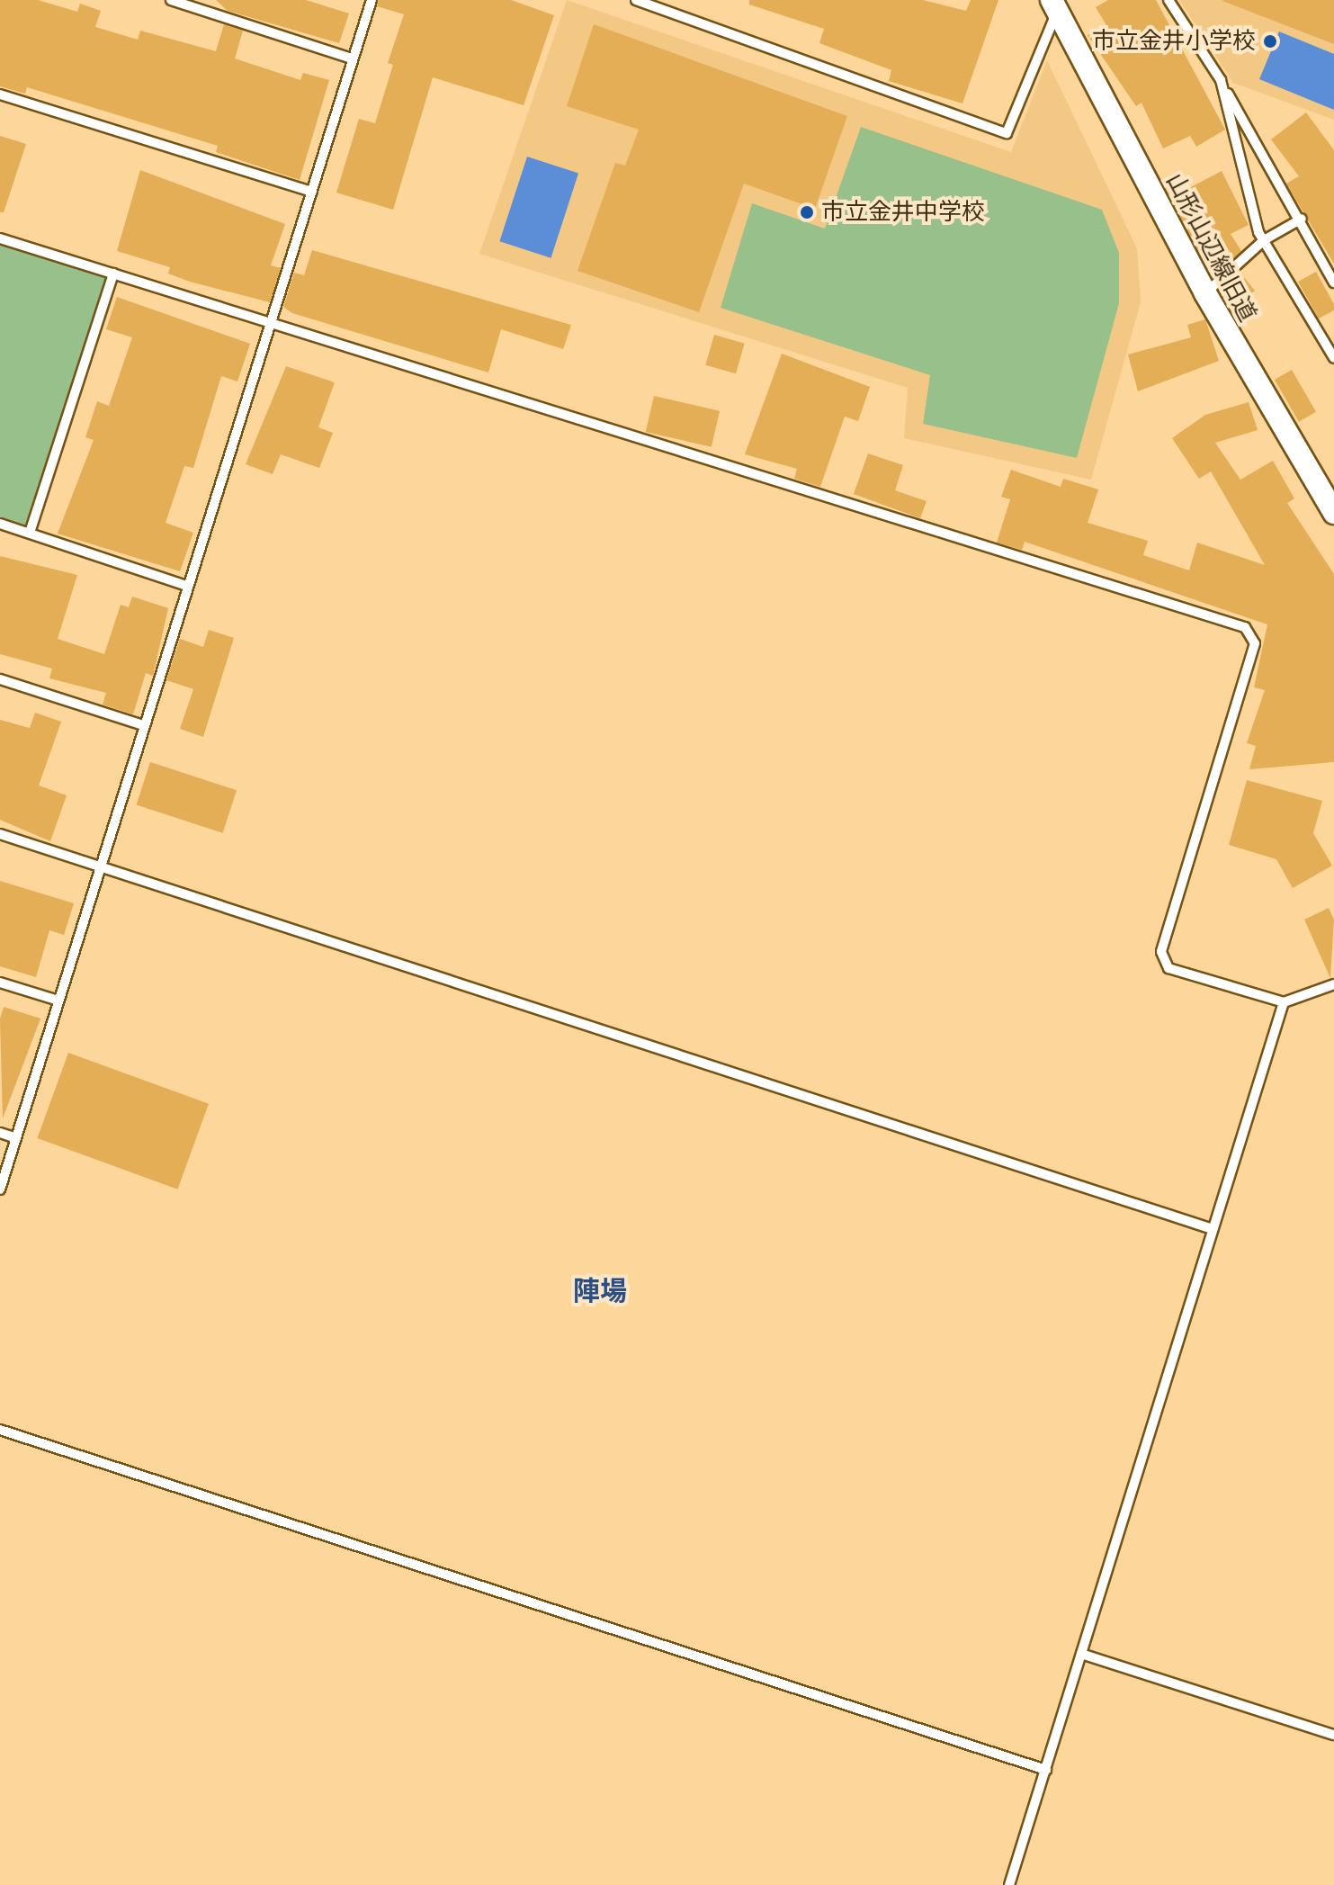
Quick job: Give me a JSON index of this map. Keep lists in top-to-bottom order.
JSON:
{
  "streets": {
    "street": ["山形山辺線旧道"]
  },
  "districts": ["陣場"],
  "places": ["市立金井小学校", "市立金井中学校"]
}
